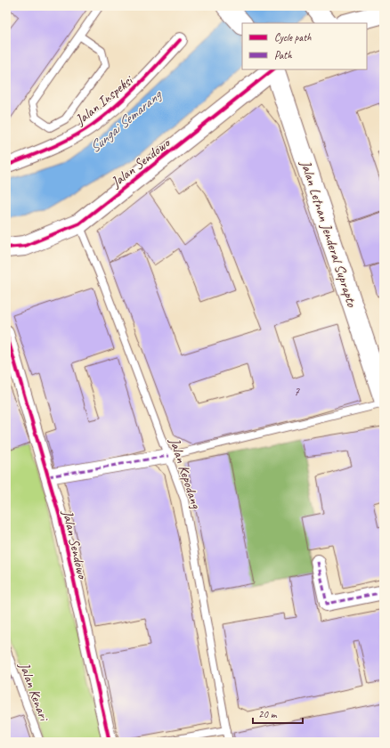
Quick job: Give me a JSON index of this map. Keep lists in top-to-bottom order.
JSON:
{
  "streets": {
    "main road": ["Jalan Sendowo", "Jalan Letnan Jenderal Suprapto"],
    "street": ["Jalan Inspeksi"],
    "lane": ["Jalan Kepodang", "Jalan Kenari"]
  },
  "crossings": [
    ["Jalan Sendowo", "Jalan Kepodang"]
  ],
  "water": ["Sungai Semarang"],
  "house_numbers": ["7"],
  "legend": ["Cycle path", "Path"],
  "scale_bar": "20 m"
}
